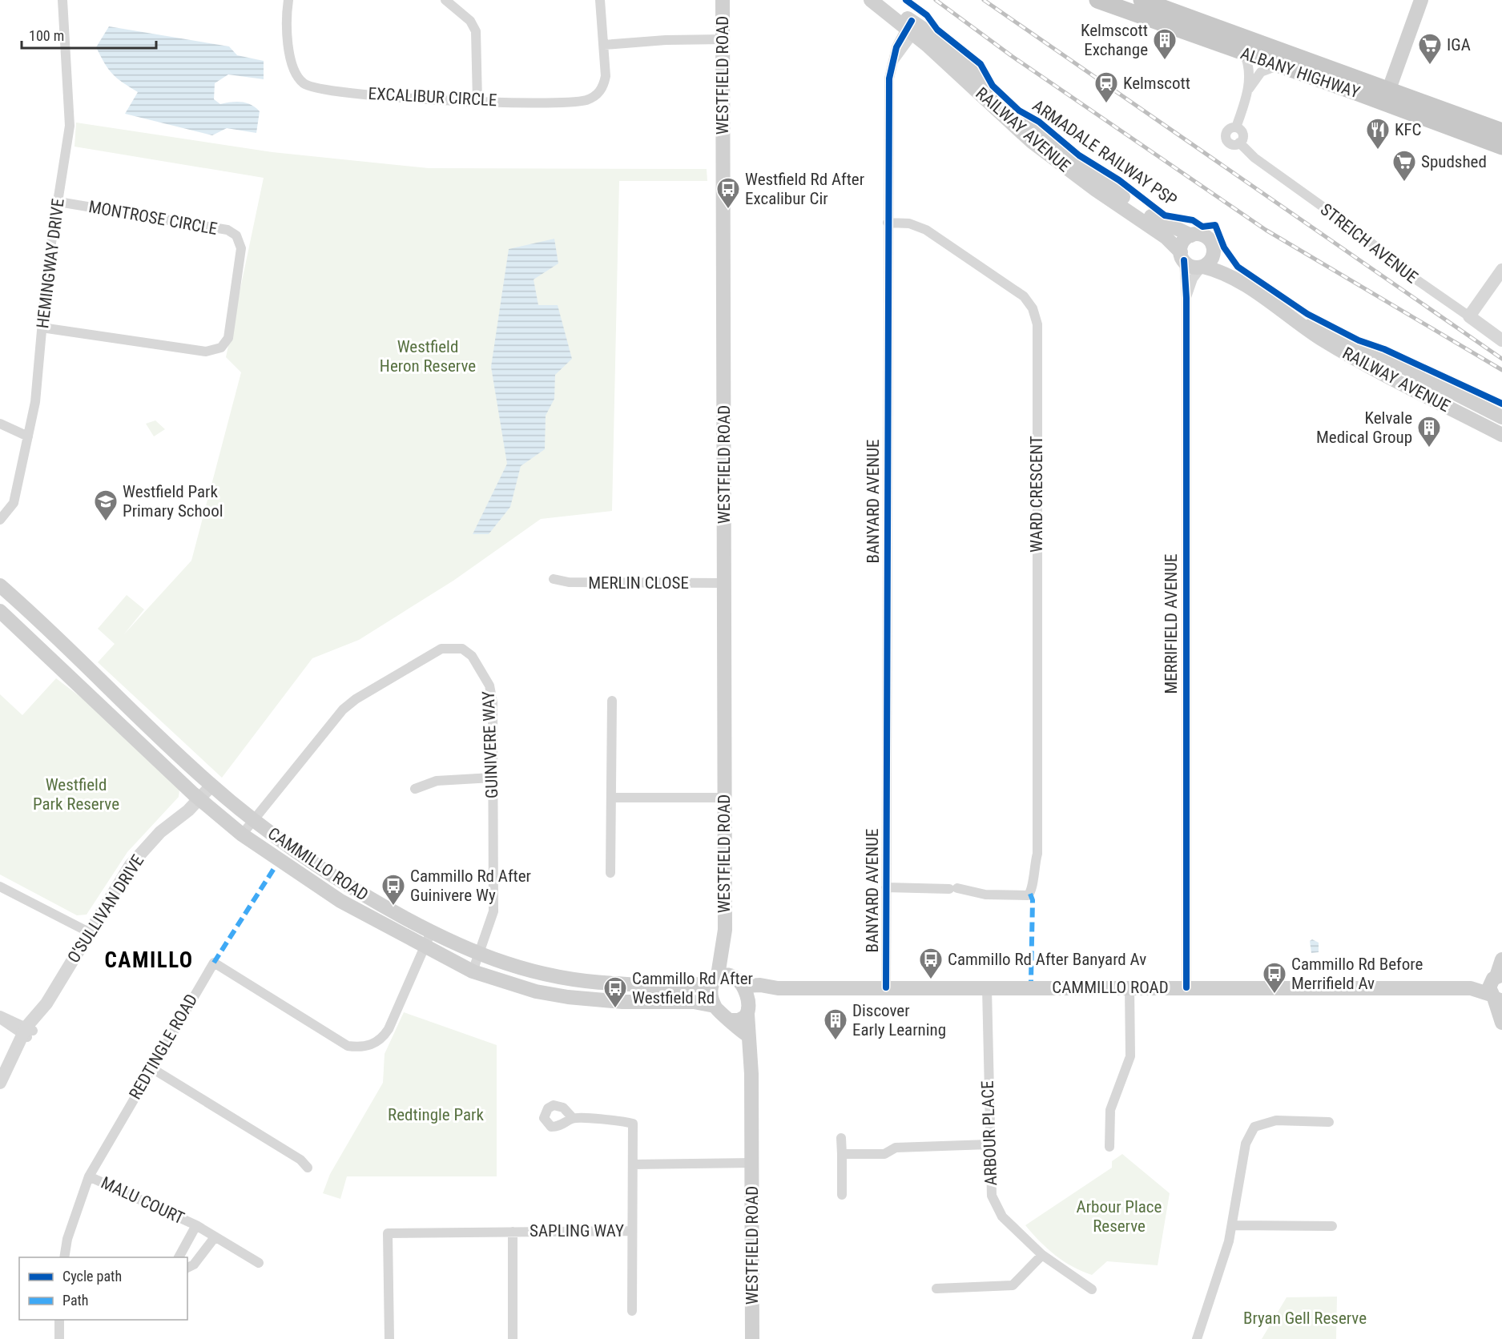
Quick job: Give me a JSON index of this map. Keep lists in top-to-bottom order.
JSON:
{
  "streets": {
    "highway": ["ALBANY HIGHWAY"],
    "main road": ["WESTFIELD ROAD", "RAILWAY AVENUE", "CAMMILLO ROAD"],
    "street": [
      "EXCALIBUR CIRCLE",
      "MONTROSE CIRCLE",
      "STREICH AVENUE",
      "HEMINGWAY DRIVE",
      "WARD CRESCENT",
      "BANYARD AVENUE",
      "MERLIN CLOSE",
      "MERRIFIELD AVENUE",
      "GUINIVERE WAY",
      "O'SULLIVAN DRIVE",
      "REDTINGLE ROAD",
      "ARBOUR PLACE",
      "MALU COURT",
      "SAPLING WAY"
    ],
    "cycle path": ["ARMADALE RAILWAY PSP"]
  },
  "crossings": [
    ["ALBANY HIGHWAY", "STREICH AVENUE"],
    ["WESTFIELD ROAD", "MERLIN CLOSE"],
    ["WESTFIELD ROAD", "CAMMILLO ROAD"],
    ["RAILWAY AVENUE", "BANYARD AVENUE"],
    ["RAILWAY AVENUE", "MERRIFIELD AVENUE"],
    ["MONTROSE CIRCLE", "HEMINGWAY DRIVE"],
    ["WARD CRESCENT", "BANYARD AVENUE"],
    ["BANYARD AVENUE", "CAMMILLO ROAD"],
    ["MERRIFIELD AVENUE", "CAMMILLO ROAD"],
    ["GUINIVERE WAY", "CAMMILLO ROAD"],
    ["CAMMILLO ROAD", "O'SULLIVAN DRIVE"],
    ["CAMMILLO ROAD", "REDTINGLE ROAD"],
    ["CAMMILLO ROAD", "ARBOUR PLACE"],
    ["REDTINGLE ROAD", "MALU COURT"]
  ],
  "districts": ["CAMILLO"],
  "parks": [
    "Westfield Heron Reserve",
    "Westfield Park Reserve",
    "Redtingle Park",
    "Arbour Place Reserve",
    "Bryan Gell Reserve"
  ],
  "places": {
    "building": ["Kelmscott Exchange", "Kelvale Medical Group", "Discover Early Learning"],
    "supermarket": ["IGA", "Spudshed"],
    "station": ["Kelmscott"],
    "restaurant": ["KFC"],
    "bus stop": [
      "Westfield Rd After Excalibur Cir",
      "Cammillo Rd After Guinivere Wy",
      "Cammillo Rd After Banyard Av",
      "Cammillo Rd Before Merrifield Av",
      "Cammillo Rd After Westfield Rd"
    ],
    "school or university": ["Westfield Park Primary School"]
  },
  "legend": ["Cycle path", "Path"],
  "scale_bar": "100 m"
}
